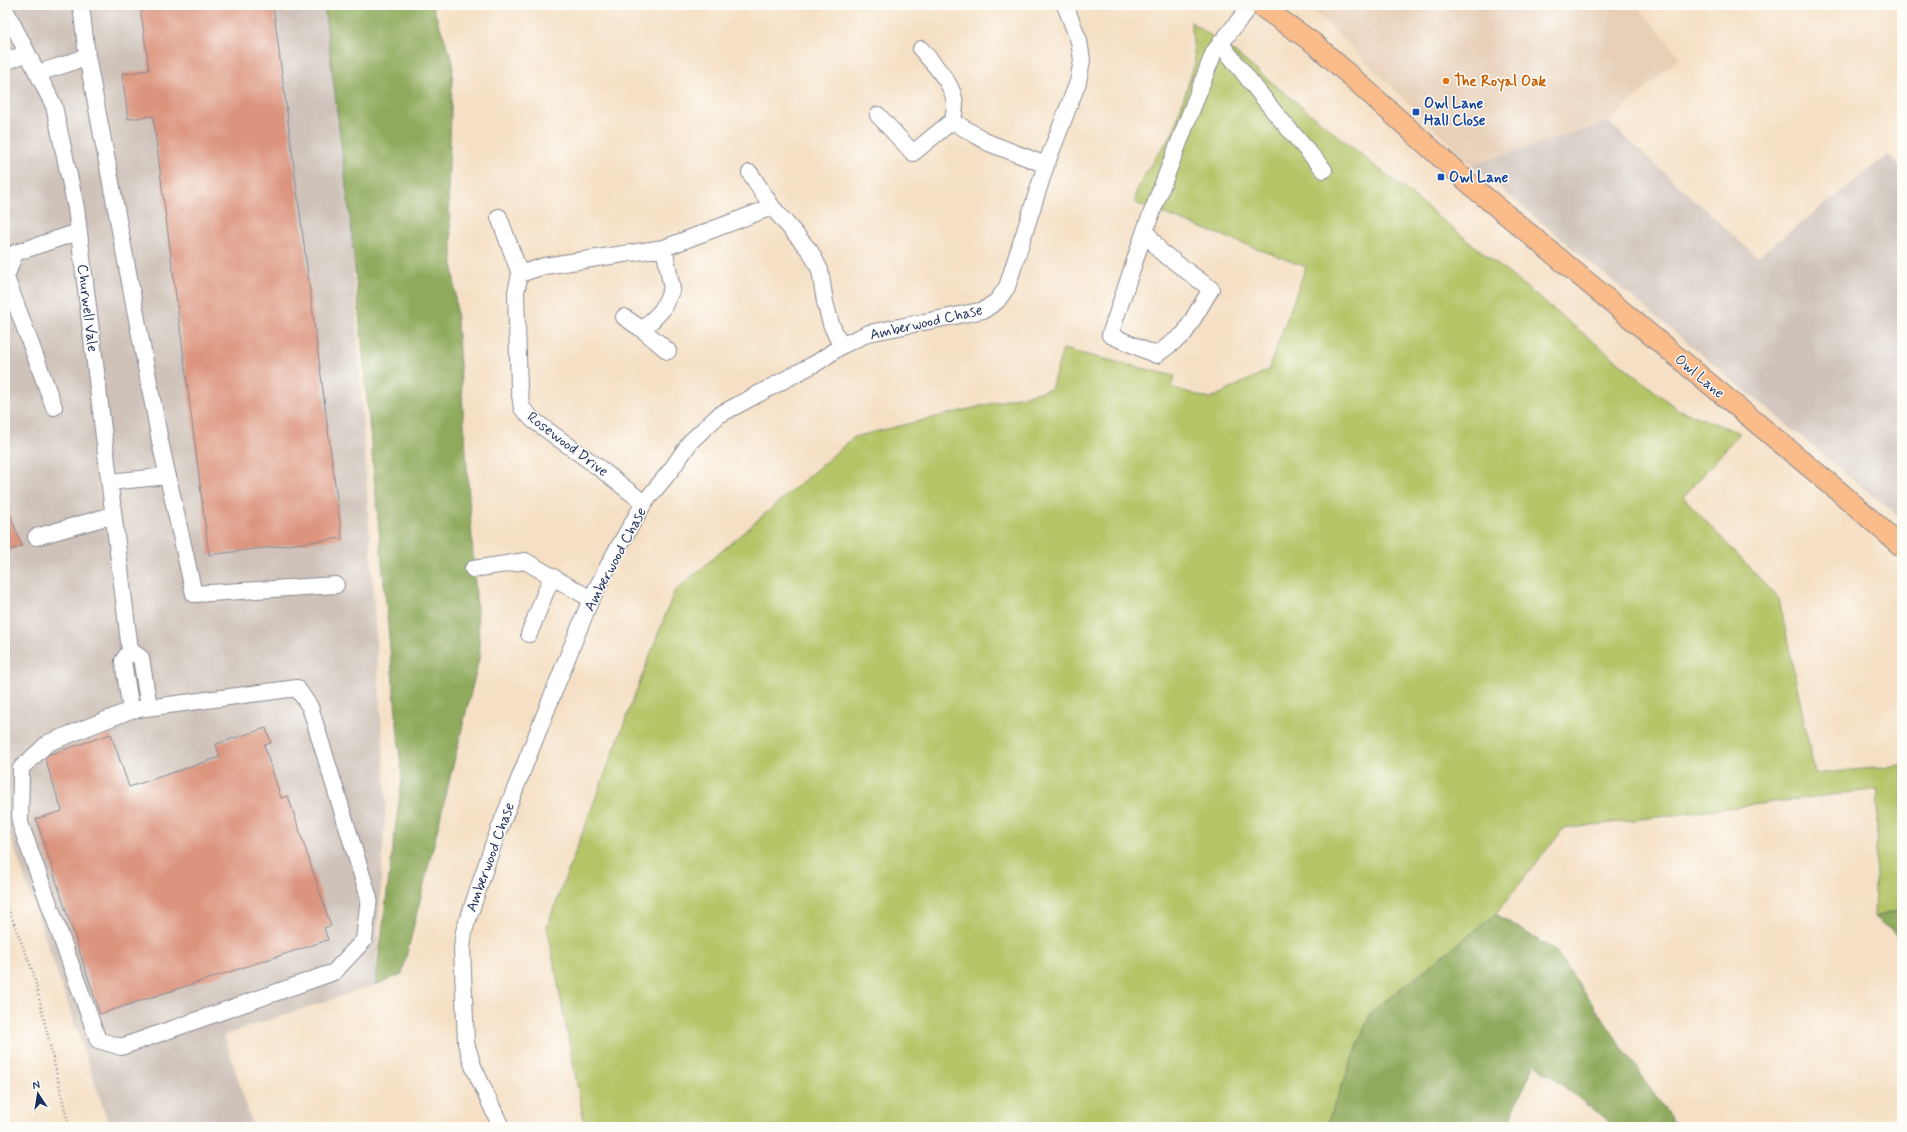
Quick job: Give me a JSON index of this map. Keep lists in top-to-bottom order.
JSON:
{
  "streets": {
    "main road": ["Owl Lane"],
    "street": ["Churwell Vale", "Amberwood Chase", "Rosewood Drive"]
  },
  "crossings": [
    ["Amberwood Chase", "Rosewood Drive"]
  ],
  "places": {
    "other": ["The Royal Oak"],
    "transit": ["Owl Lane Hall Close", "Owl Lane"]
  },
  "north": "top"
}
